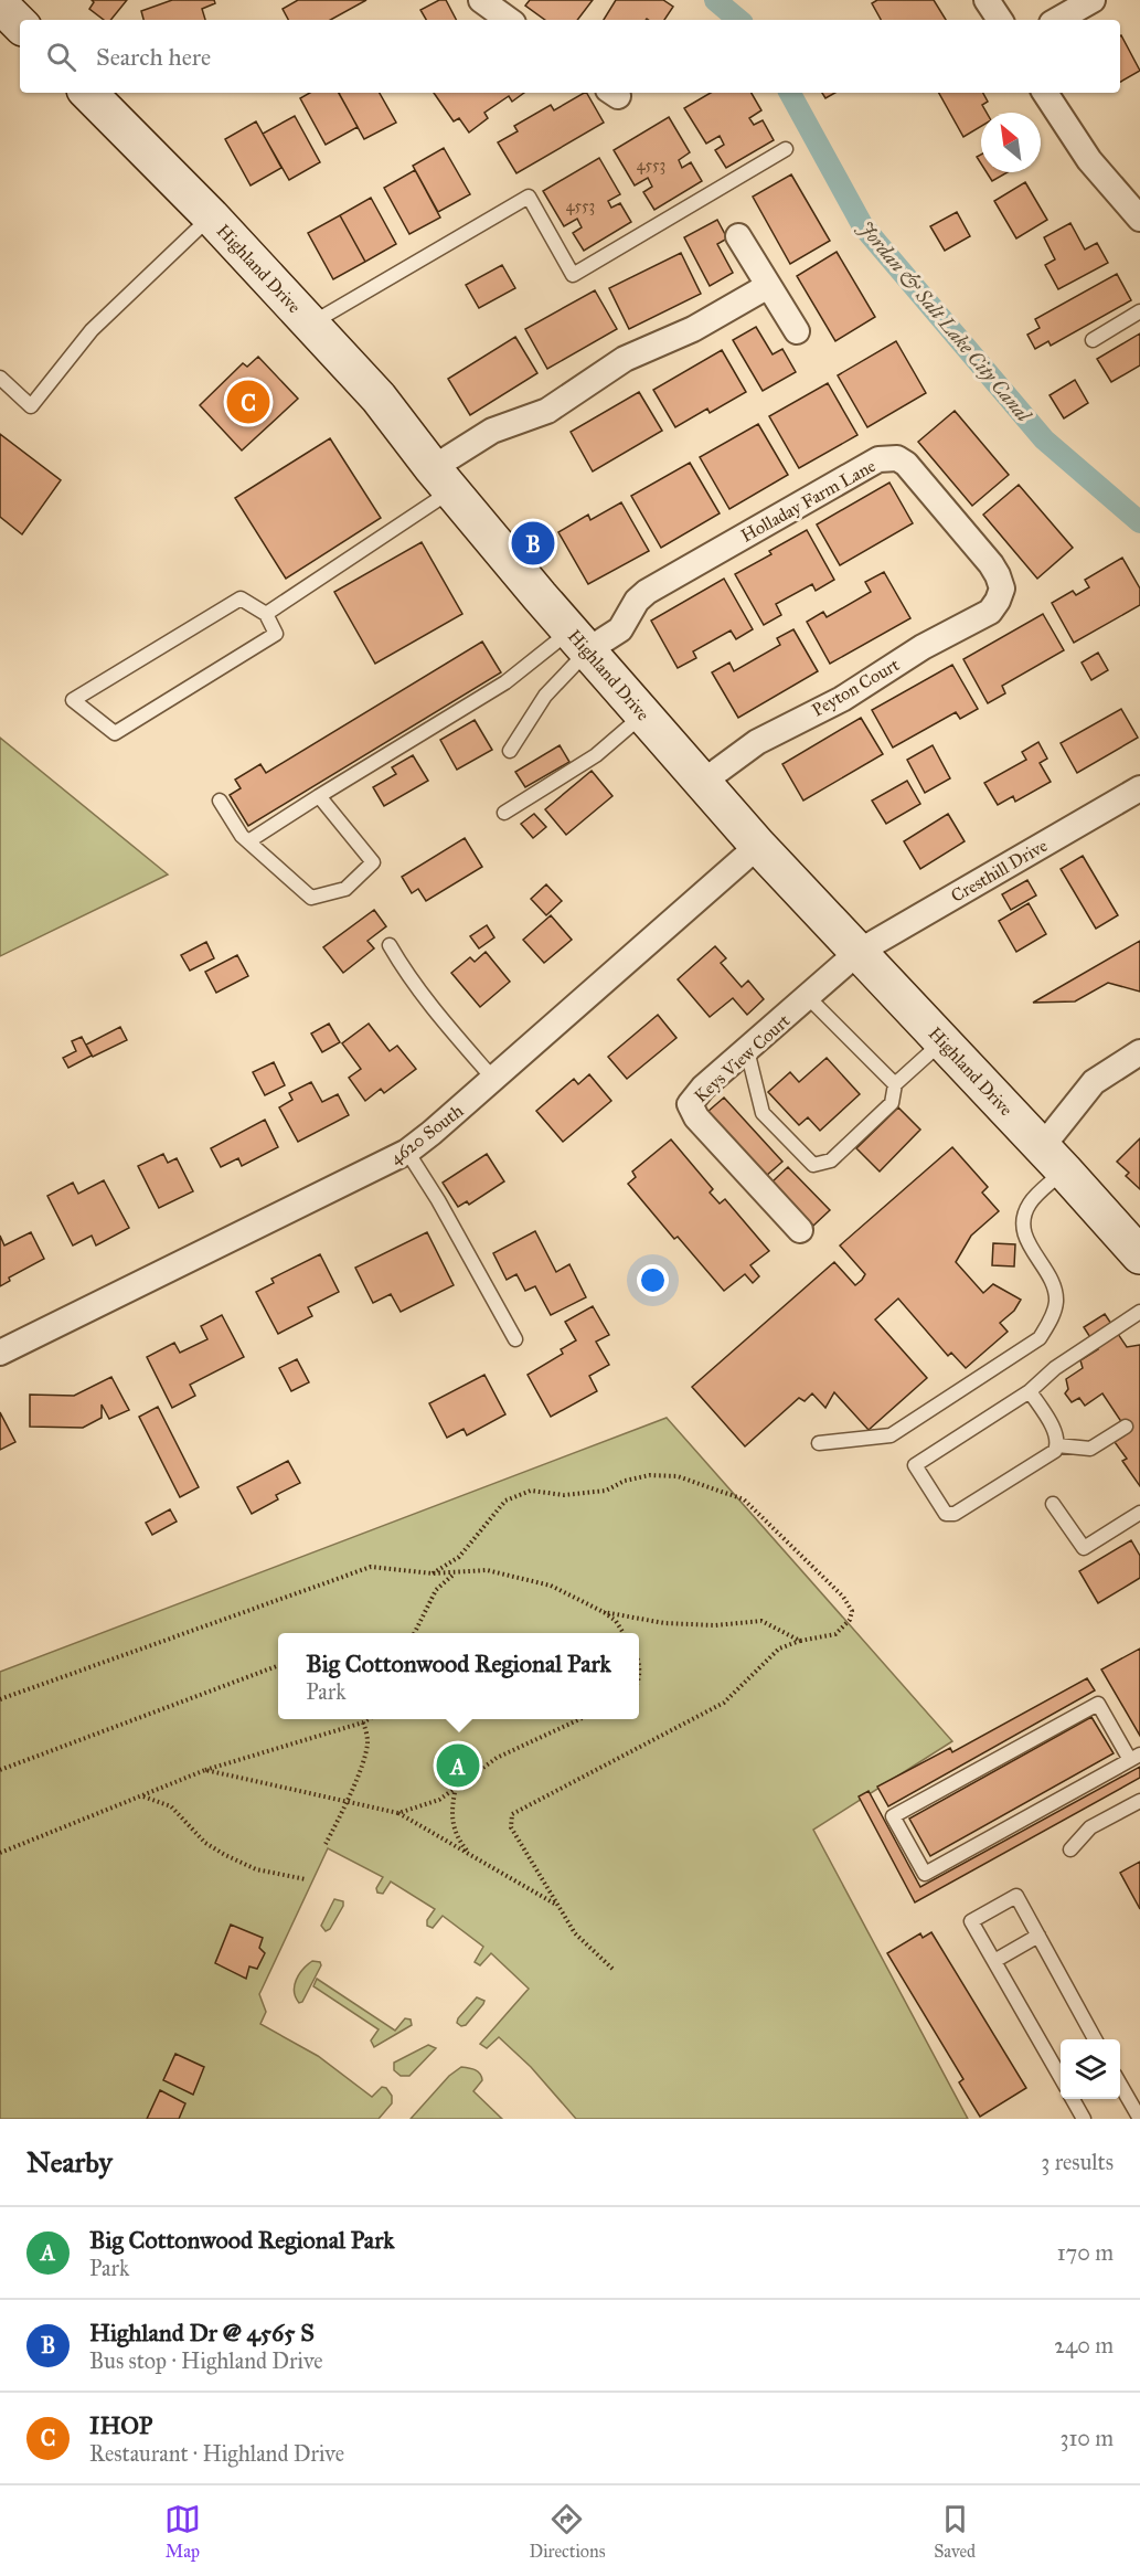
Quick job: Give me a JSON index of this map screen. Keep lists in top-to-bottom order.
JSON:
{
  "streets": {
    "main road": ["Highland Drive"],
    "street": [
      "Holladay Farm Lane",
      "Peyton Court",
      "Cresthill Drive",
      "Keys View Court",
      "4620 South"
    ]
  },
  "crossings": [
    ["Highland Drive", "Holladay Farm Lane"],
    ["Highland Drive", "Peyton Court"],
    ["Highland Drive", "Cresthill Drive"],
    ["Highland Drive", "Keys View Court"],
    ["Highland Drive", "4620 South"],
    ["Holladay Farm Lane", "Peyton Court"],
    ["Cresthill Drive", "Keys View Court"]
  ],
  "water": ["Jordan & Salt Lake City Canal"],
  "house_numbers": ["4553", "4553"],
  "north": "top left",
  "page": {
    "search": "Search here",
    "pins": ["C", "B", "A"],
    "popup": ["Big Cottonwood Regional Park", "Park"],
    "heading": ["Nearby", "3 results"],
    "list": [
      {
        "mark": "A",
        "name": "Big Cottonwood Regional Park",
        "note": "Park",
        "value": "170 m"
      },
      {
        "mark": "B",
        "name": "Highland Dr @ 4565 S",
        "note": "Bus stop · Highland Drive",
        "value": "240 m"
      },
      {
        "mark": "C",
        "name": "IHOP",
        "note": "Restaurant · Highland Drive",
        "value": "310 m"
      }
    ],
    "nav": ["Map", "Directions", "Saved"]
  }
}
